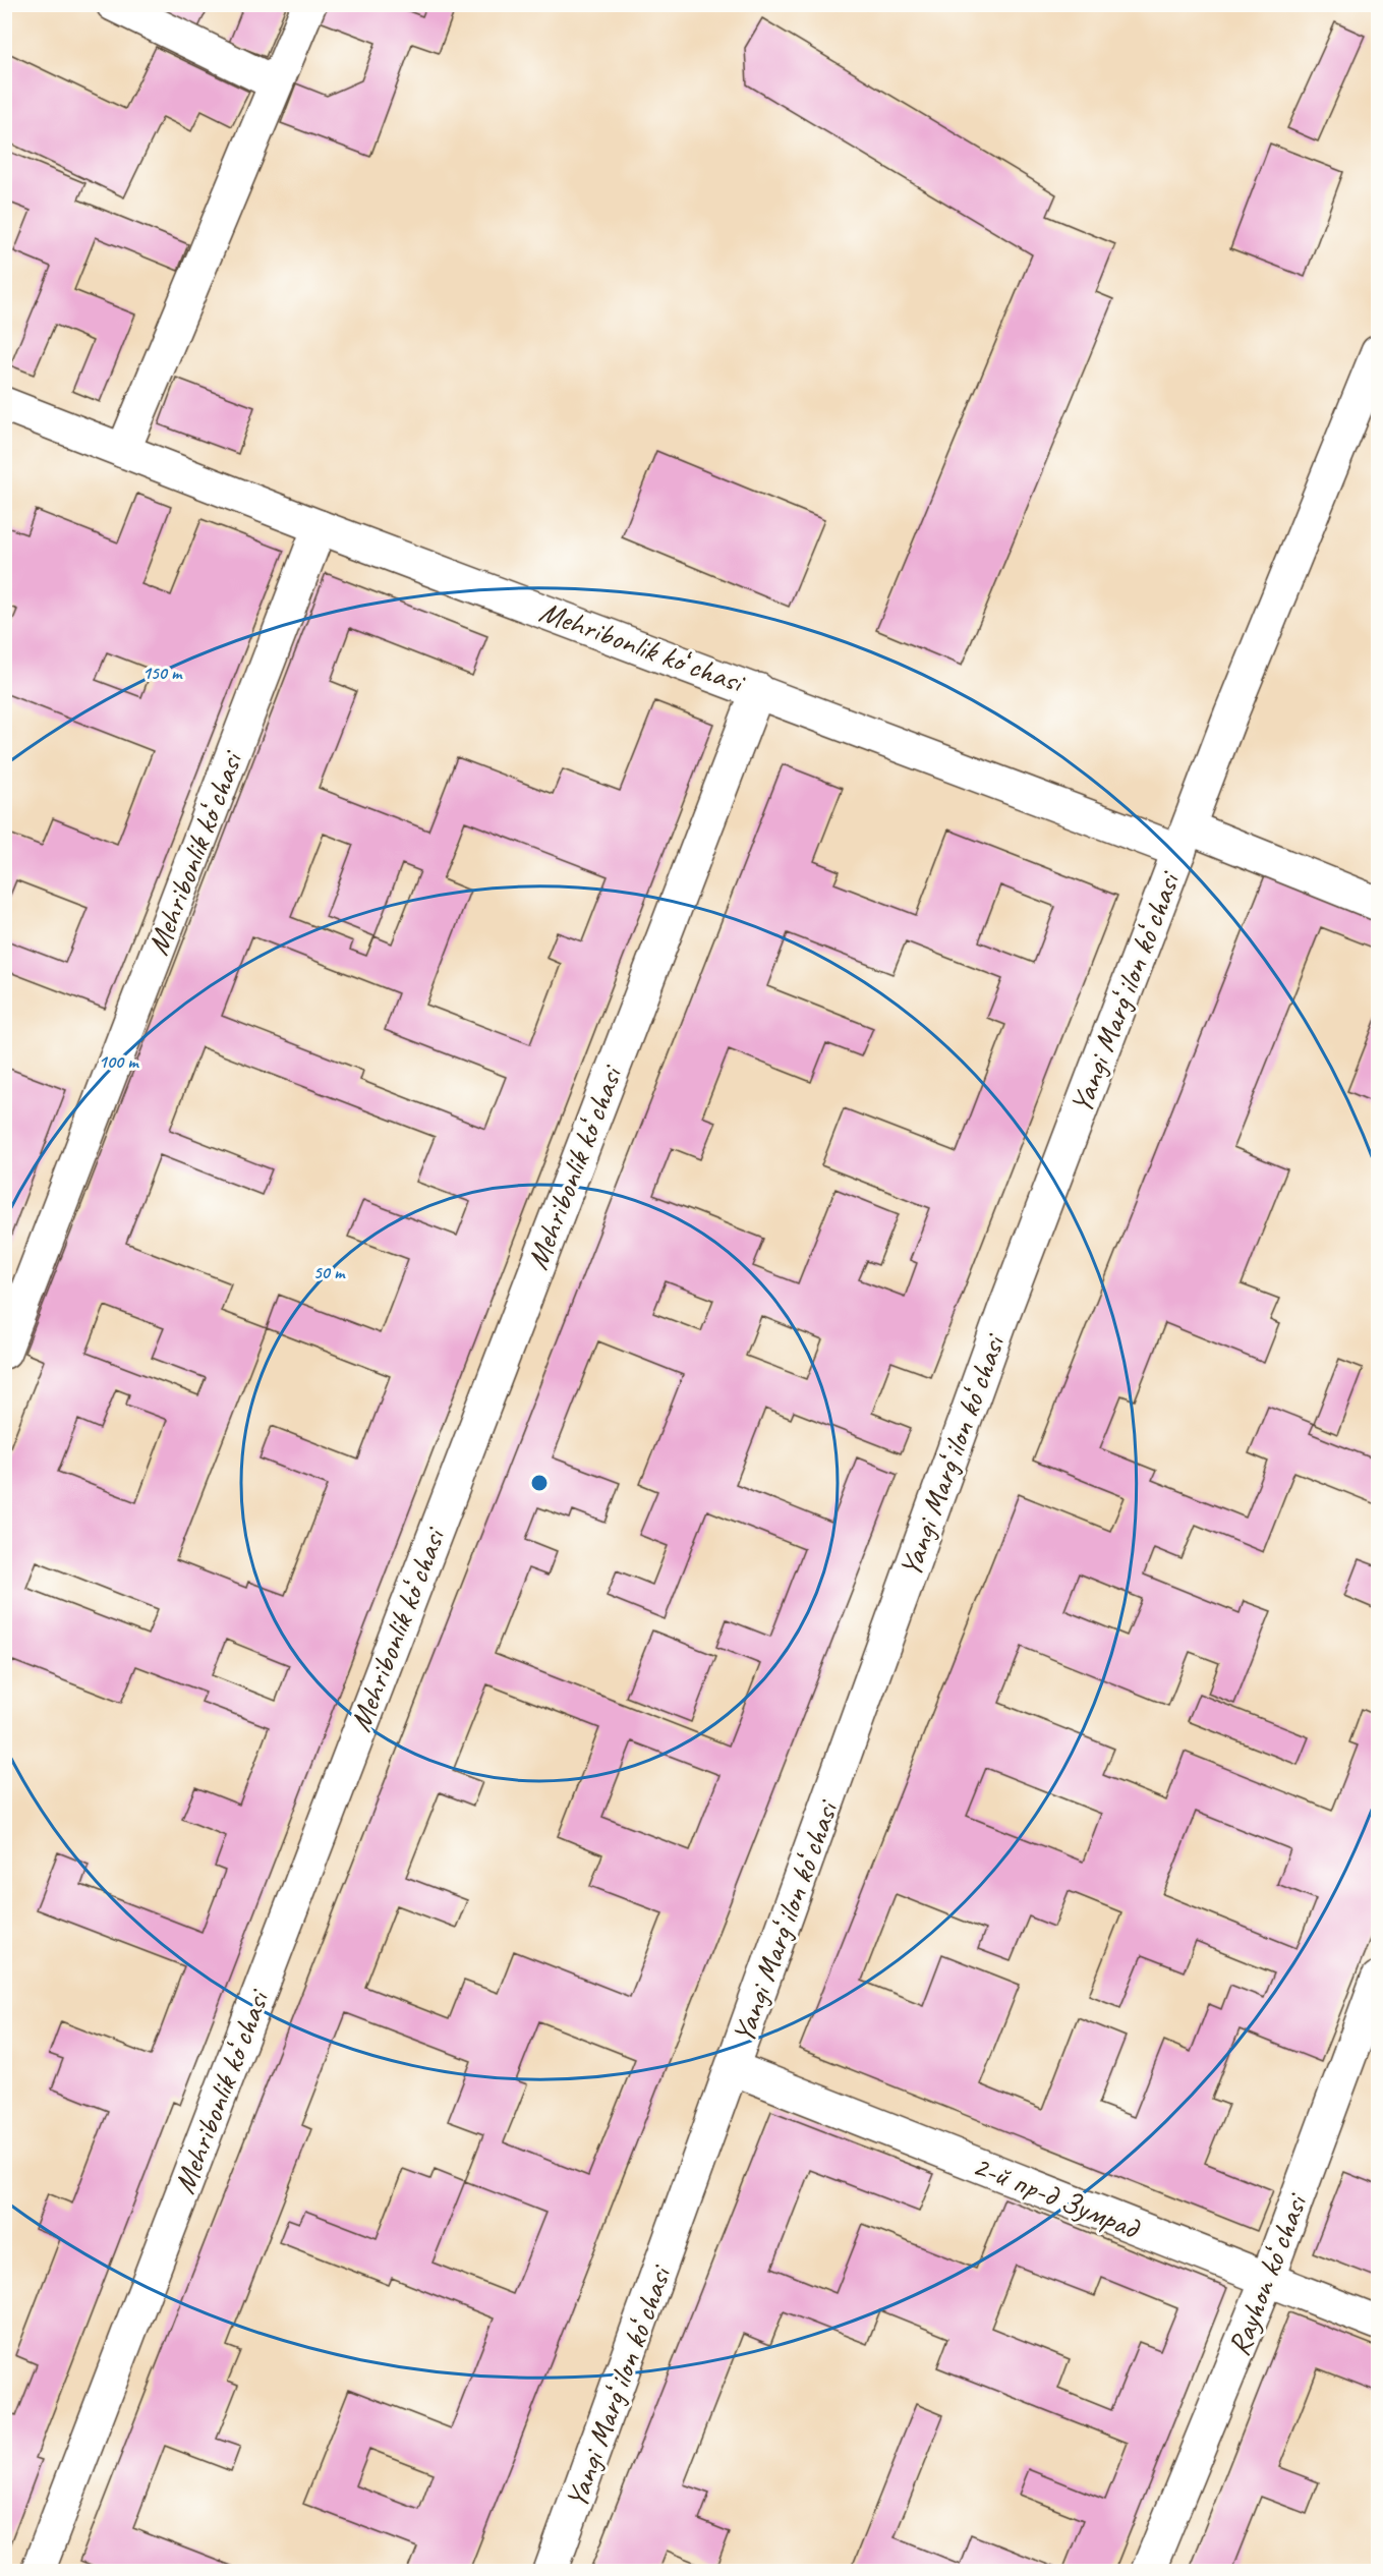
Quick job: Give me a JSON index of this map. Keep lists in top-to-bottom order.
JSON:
{
  "streets": {
    "street": [
      "Mehribonlik koʻchasi",
      "Yangi Margʻilon koʻchasi",
      "2-й пр-д Зумрад",
      "Rayhon koʻchasi"
    ]
  },
  "crossings": [
    ["Mehribonlik koʻchasi", "Yangi Margʻilon koʻchasi"],
    ["Yangi Margʻilon koʻchasi", "2-й пр-д Зумрад"],
    ["2-й пр-д Зумрад", "Rayhon koʻchasi"]
  ],
  "rings": ["150 m", "100 m", "50 m"]
}
